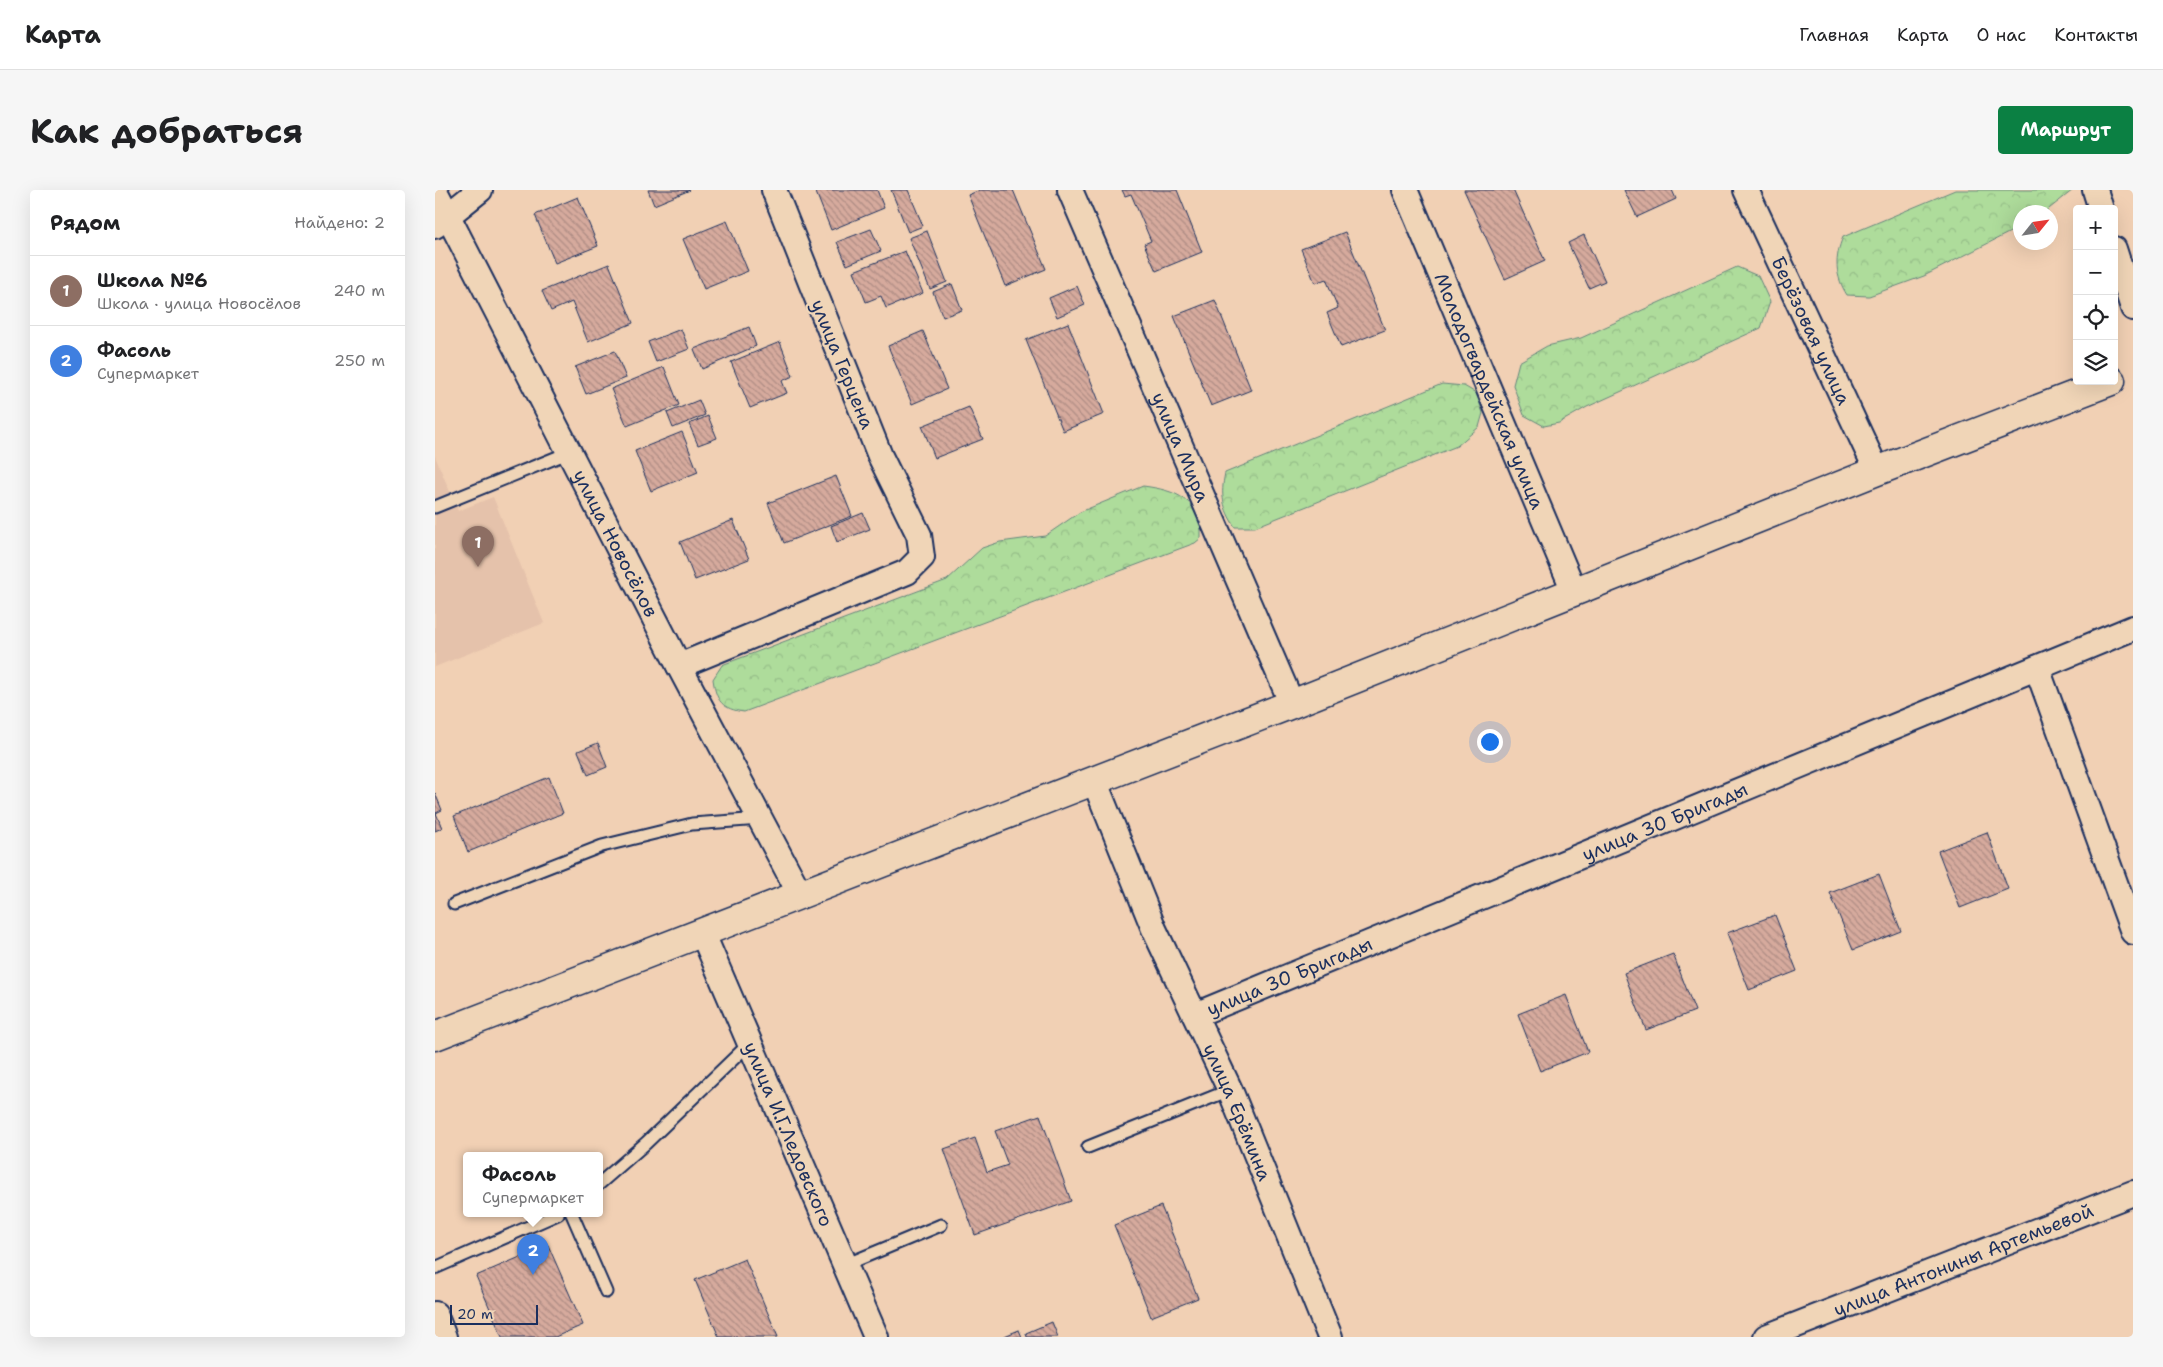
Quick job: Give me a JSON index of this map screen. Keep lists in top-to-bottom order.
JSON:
{
  "streets": {
    "street": [
      "Берёзовая улица",
      "улица Герцена",
      "Молодогвардейская улица",
      "улица Мира",
      "улица Новосёлов",
      "улица 30 Бригады",
      "улица Ерёмина",
      "улица И.Г.Ледовского",
      "улица Антонины Артемьевой"
    ]
  },
  "crossings": [
    ["улица Герцена", "улица Новосёлов"],
    ["улица 30 Бригады", "улица Ерёмина"]
  ],
  "scale_bar": "20 m",
  "north": "top right",
  "page": {
    "header": "Карта",
    "nav": [
      "Главная",
      "Карта",
      "О нас",
      "Контакты"
    ],
    "buttons": "Маршрут",
    "title": "Как добраться",
    "heading": ["Рядом", "Найдено: 2"],
    "map_buttons": ["+", "−"],
    "list": [
      {
        "mark": "1",
        "name": "Школа №6",
        "note": "Школа · улица Новосёлов",
        "value": "240 m"
      },
      {
        "mark": "2",
        "name": "Фасоль",
        "note": "Супермаркет",
        "value": "250 m"
      }
    ],
    "pins": ["1", "2"],
    "popup": ["Фасоль", "Супермаркет"],
    "scale": "20 m"
  }
}
